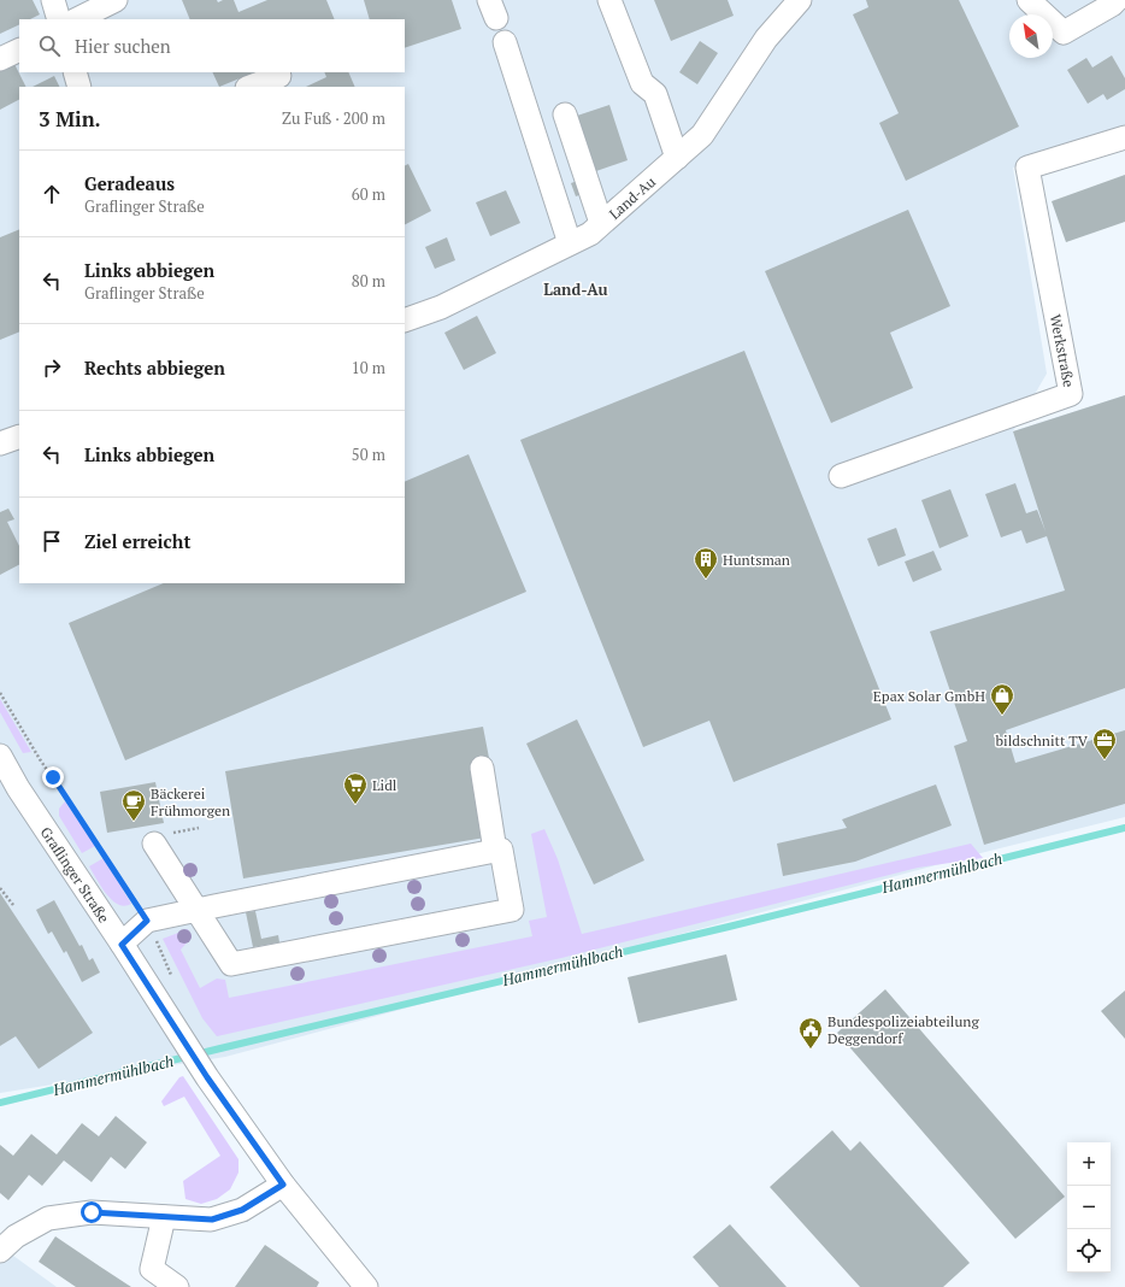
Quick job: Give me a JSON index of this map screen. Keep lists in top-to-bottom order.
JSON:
{
  "streets": {
    "street": ["Land-Au", "Werkstraße", "Graflinger Straße"]
  },
  "districts": ["Land-Au"],
  "water": ["Hammermühlbach"],
  "places": {
    "building": ["Huntsman"],
    "shop": ["Epax Solar GmbH"],
    "office": ["bildschnitt TV"],
    "supermarket": ["Lidl"],
    "cafe": ["Bäckerei Frühmorgen"],
    "public building": ["Bundespolizeiabteilung Deggendorf"]
  },
  "north": "top left",
  "page": {
    "search": "Hier suchen",
    "heading": ["3 Min.", "Zu Fuß · 200 m"],
    "list": [
      ["Geradeaus", "Graflinger Straße", "60 m"],
      ["Links abbiegen", "Graflinger Straße", "80 m"],
      ["Rechts abbiegen", "10 m"],
      ["Links abbiegen", "50 m"],
      "Ziel erreicht"
    ],
    "map_buttons": ["+", "−"]
  }
}
